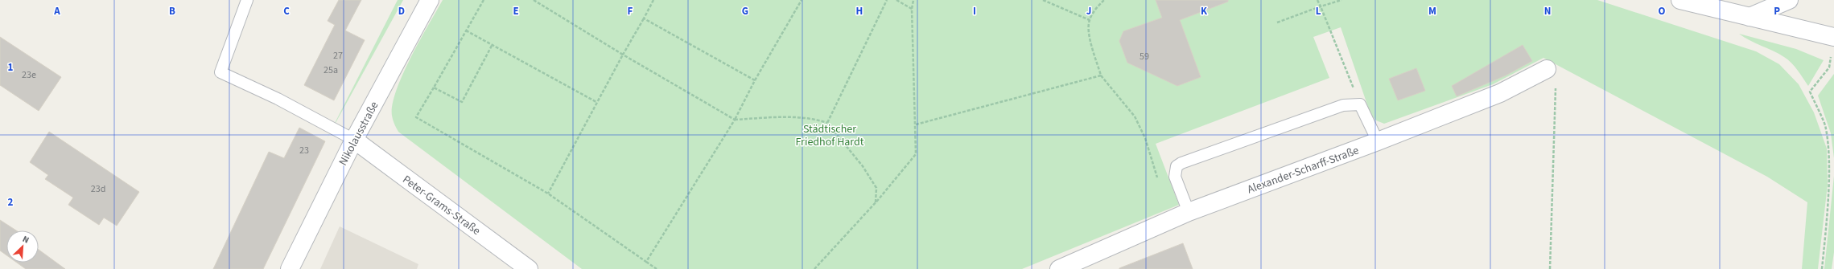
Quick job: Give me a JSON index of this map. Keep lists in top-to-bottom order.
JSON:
{
  "streets": {
    "street": ["Nikolausstraße", "Alexander-Scharff-Straße", "Peter-Grams-Straße"]
  },
  "crossings": [
    ["Nikolausstraße", "Peter-Grams-Straße"]
  ],
  "parks": ["Städtischer Friedhof Hardt"],
  "house_numbers": [
    "27",
    "59",
    "25a",
    "23e",
    "23",
    "23d"
  ],
  "north": "top right",
  "grid": {
    "columns": [
      "A",
      "B",
      "C",
      "D",
      "E",
      "F",
      "G",
      "H",
      "I",
      "J",
      "K",
      "L",
      "M",
      "N",
      "O",
      "P"
    ],
    "rows": ["1", "2"]
  }
}
